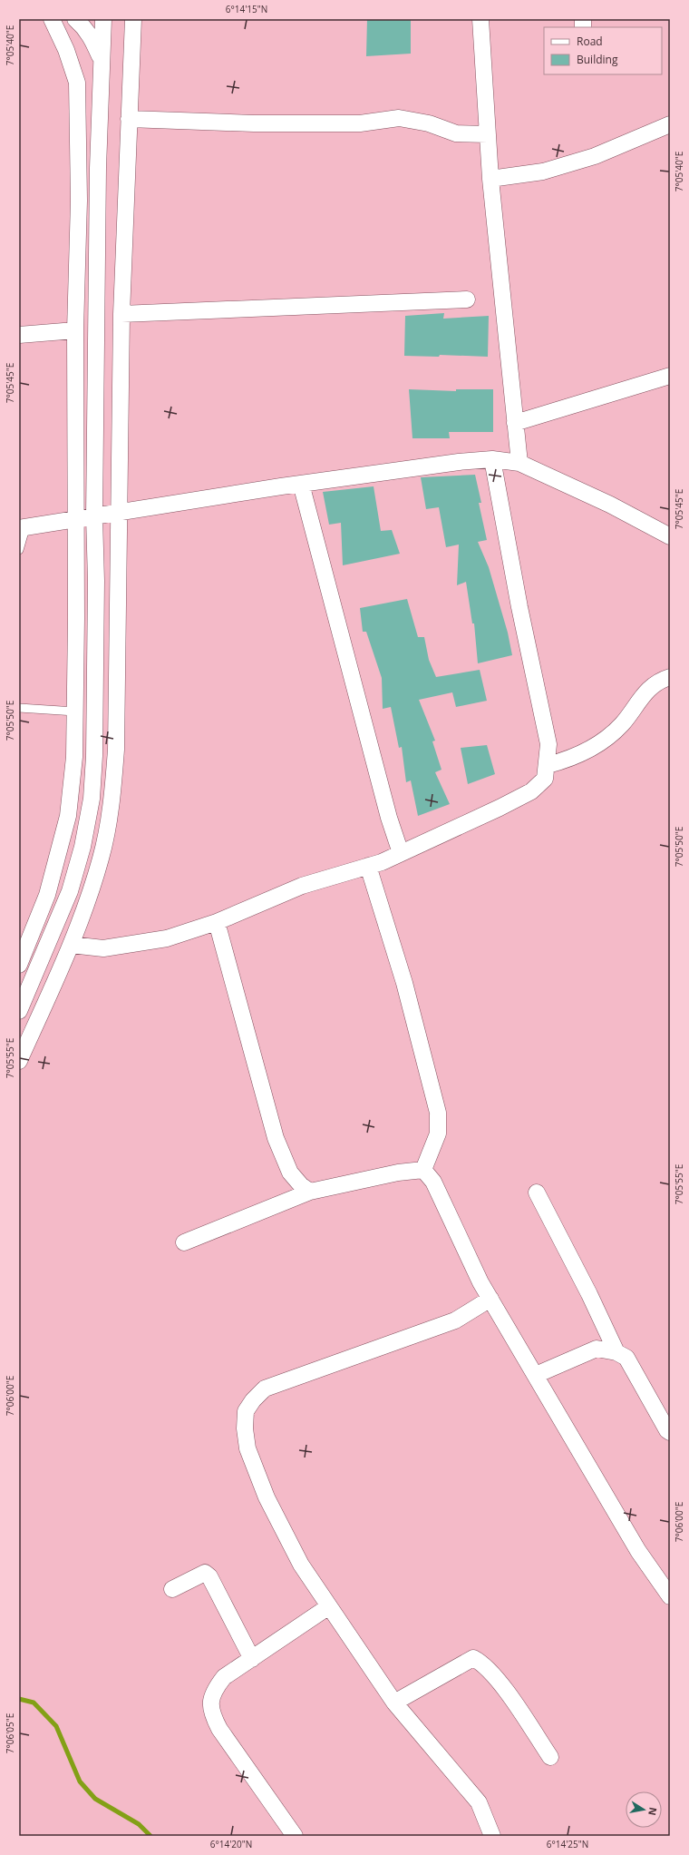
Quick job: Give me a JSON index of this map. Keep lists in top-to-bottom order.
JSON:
{
  "legend": ["Road", "Building"],
  "north": "right",
  "coordinates": [
    "6°14'15\"N",
    "7°05'40\"E",
    "7°05'45\"E",
    "7°05'50\"E",
    "7°05'55\"E",
    "7°06'00\"E",
    "7°06'05\"E",
    "6°14'20\"N",
    "6°14'25\"N"
  ]
}
